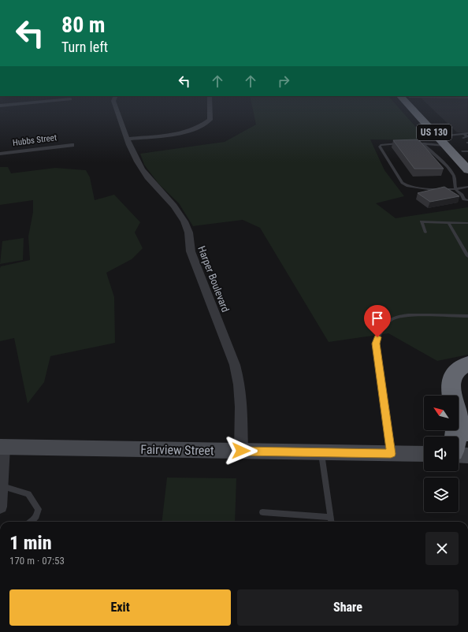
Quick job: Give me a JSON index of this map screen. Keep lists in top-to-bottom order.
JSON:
{
  "streets": {
    "highway": ["US 130"],
    "street": ["Hubbs Street", "Harper Boulevard", "Fairview Street"]
  },
  "crossings": [
    ["Harper Boulevard", "Fairview Street"]
  ],
  "north": "top left",
  "page": {
    "turn": ["80 m", "Turn left"],
    "heading": ["1 min", "170 m · 07:53"],
    "buttons": ["Exit", "Share"]
  }
}
